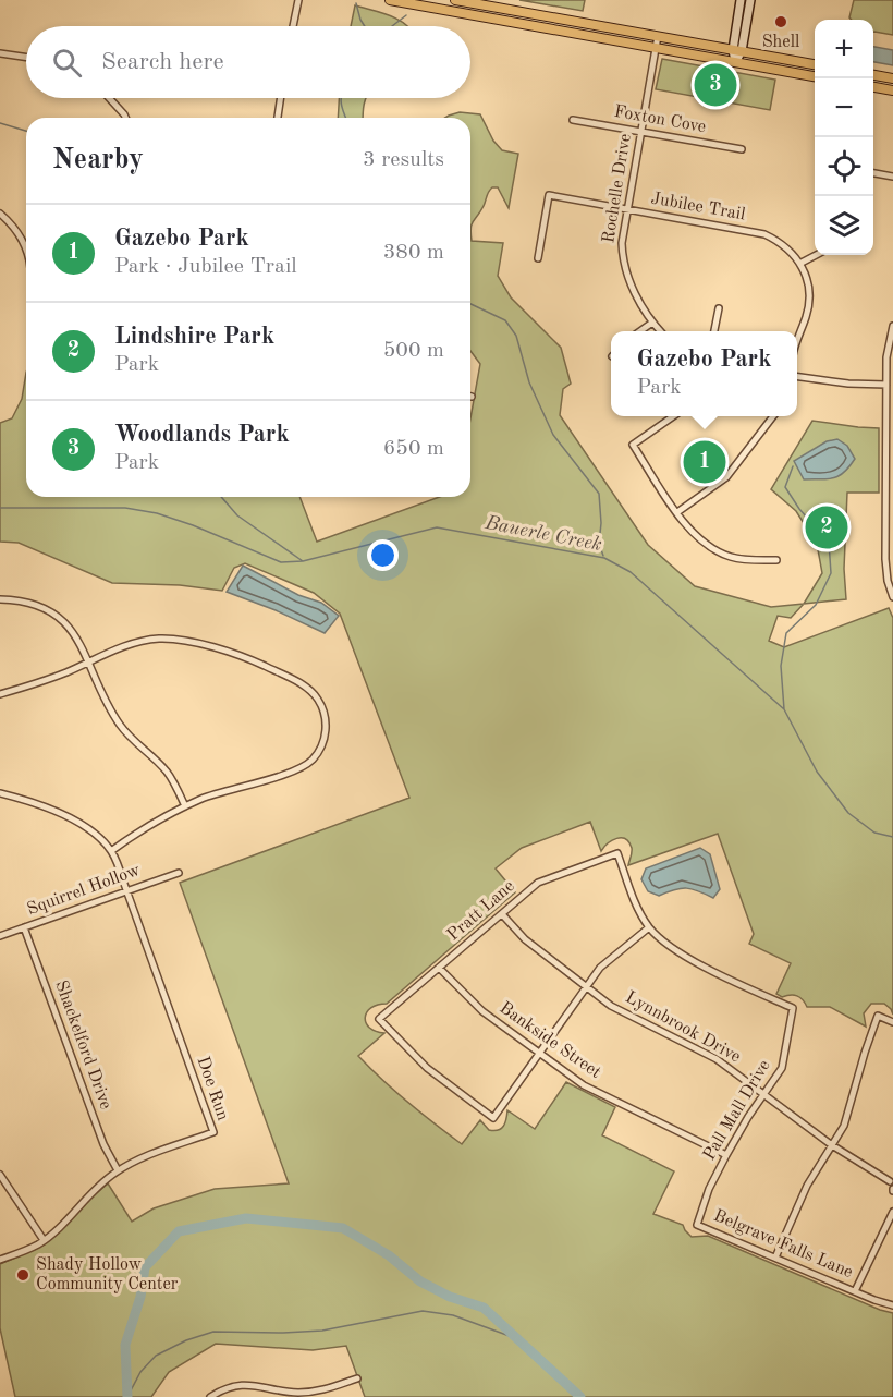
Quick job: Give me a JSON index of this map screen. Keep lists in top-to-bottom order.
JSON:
{
  "streets": {
    "street": [
      "Foxton Cove",
      "Rochelle Drive",
      "Jubilee Trail",
      "Squirrel Hollow",
      "Pratt Lane",
      "Lynnbrook Drive",
      "Bankside Street",
      "Shackelford Drive",
      "Doe Run",
      "Pall Mall Drive",
      "Belgrave Falls Lane"
    ]
  },
  "crossings": [
    ["Foxton Cove", "Rochelle Drive"],
    ["Rochelle Drive", "Jubilee Trail"],
    ["Squirrel Hollow", "Shackelford Drive"],
    ["Squirrel Hollow", "Doe Run"],
    ["Pratt Lane", "Lynnbrook Drive"],
    ["Pratt Lane", "Bankside Street"],
    ["Pratt Lane", "Pall Mall Drive"],
    ["Lynnbrook Drive", "Pall Mall Drive"],
    ["Bankside Street", "Pall Mall Drive"],
    ["Shackelford Drive", "Doe Run"],
    ["Pall Mall Drive", "Belgrave Falls Lane"]
  ],
  "water": ["Bauerle Creek"],
  "places": ["Shell", "Shady Hollow Community Center"],
  "page": {
    "map_buttons": ["+", "−"],
    "search": "Search here",
    "pins": ["3", "1", "2"],
    "heading": ["Nearby", "3 results"],
    "list": [
      {
        "mark": "1",
        "name": "Gazebo Park",
        "note": "Park · Jubilee Trail",
        "value": "380 m"
      },
      {
        "mark": "2",
        "name": "Lindshire Park",
        "note": "Park",
        "value": "500 m"
      },
      {
        "mark": "3",
        "name": "Woodlands Park",
        "note": "Park",
        "value": "650 m"
      }
    ],
    "popup": ["Gazebo Park", "Park"]
  }
}
